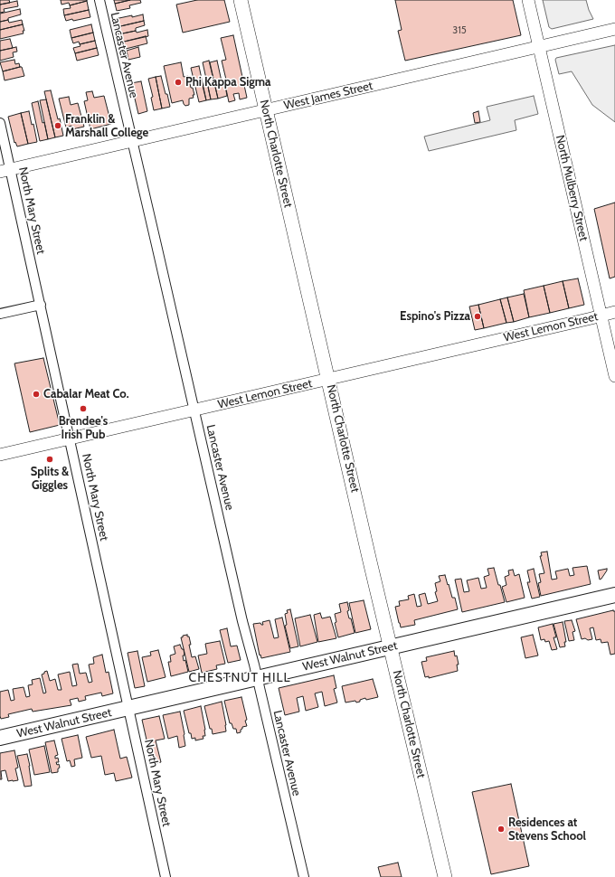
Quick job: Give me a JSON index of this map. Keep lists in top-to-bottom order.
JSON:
{
  "streets": {
    "main road": ["North Charlotte Street", "West Walnut Street"],
    "street": [
      "Lancaster Avenue",
      "West James Street",
      "North Mulberry Street",
      "North Mary Street",
      "West Lemon Street"
    ]
  },
  "crossings": [
    ["Lancaster Avenue", "West James Street"],
    ["Lancaster Avenue", "West Lemon Street"],
    ["Lancaster Avenue", "West Walnut Street"],
    ["West James Street", "North Charlotte Street"],
    ["West James Street", "North Mulberry Street"],
    ["West James Street", "North Mary Street"],
    ["North Charlotte Street", "West Lemon Street"],
    ["North Charlotte Street", "West Walnut Street"],
    ["North Mulberry Street", "West Lemon Street"],
    ["North Mary Street", "West Lemon Street"],
    ["North Mary Street", "West Walnut Street"]
  ],
  "districts": ["CHESTNUT HILL"],
  "places": [
    "Phi Kappa Sigma",
    "Franklin & Marshall College",
    "Espino's Pizza",
    "Cabalar Meat Co.",
    "Brendee's Irish Pub",
    "Splits & Giggles",
    "Residences at Stevens School"
  ],
  "house_numbers": ["315"]
}
